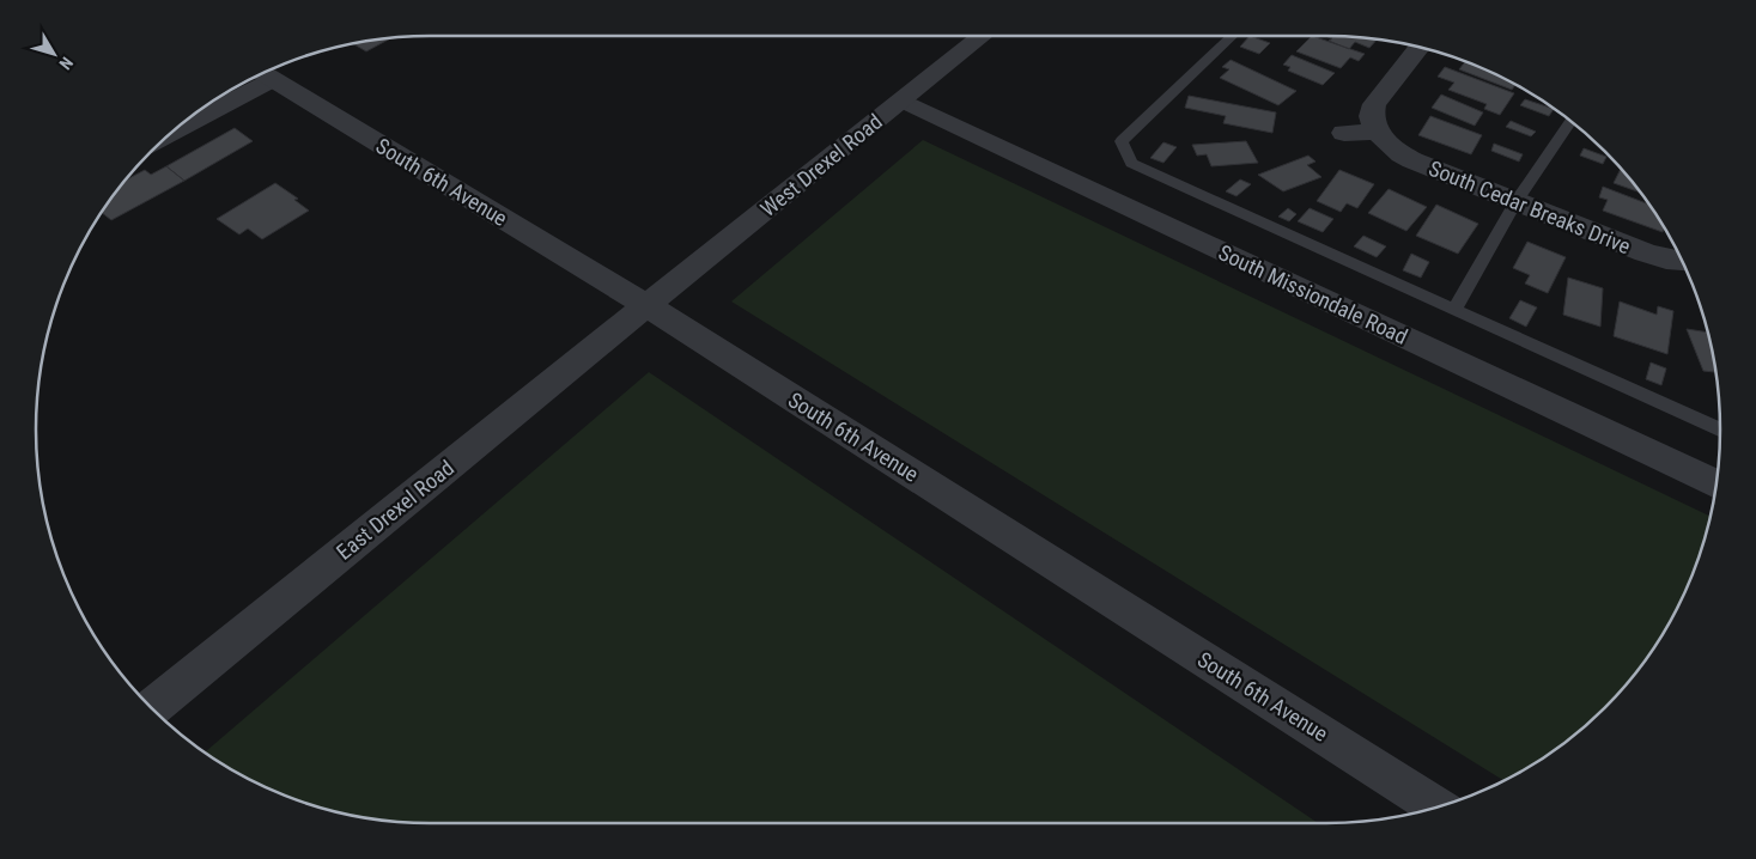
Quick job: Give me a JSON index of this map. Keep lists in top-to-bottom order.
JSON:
{
  "streets": {
    "street": [
      "West Drexel Road",
      "South 6th Avenue",
      "South Cedar Breaks Drive",
      "South Missiondale Road",
      "East Drexel Road"
    ]
  },
  "crossings": [
    ["West Drexel Road", "South 6th Avenue"],
    ["West Drexel Road", "South Missiondale Road"],
    ["West Drexel Road", "East Drexel Road"],
    ["South 6th Avenue", "East Drexel Road"]
  ],
  "north": "bottom right"
}
